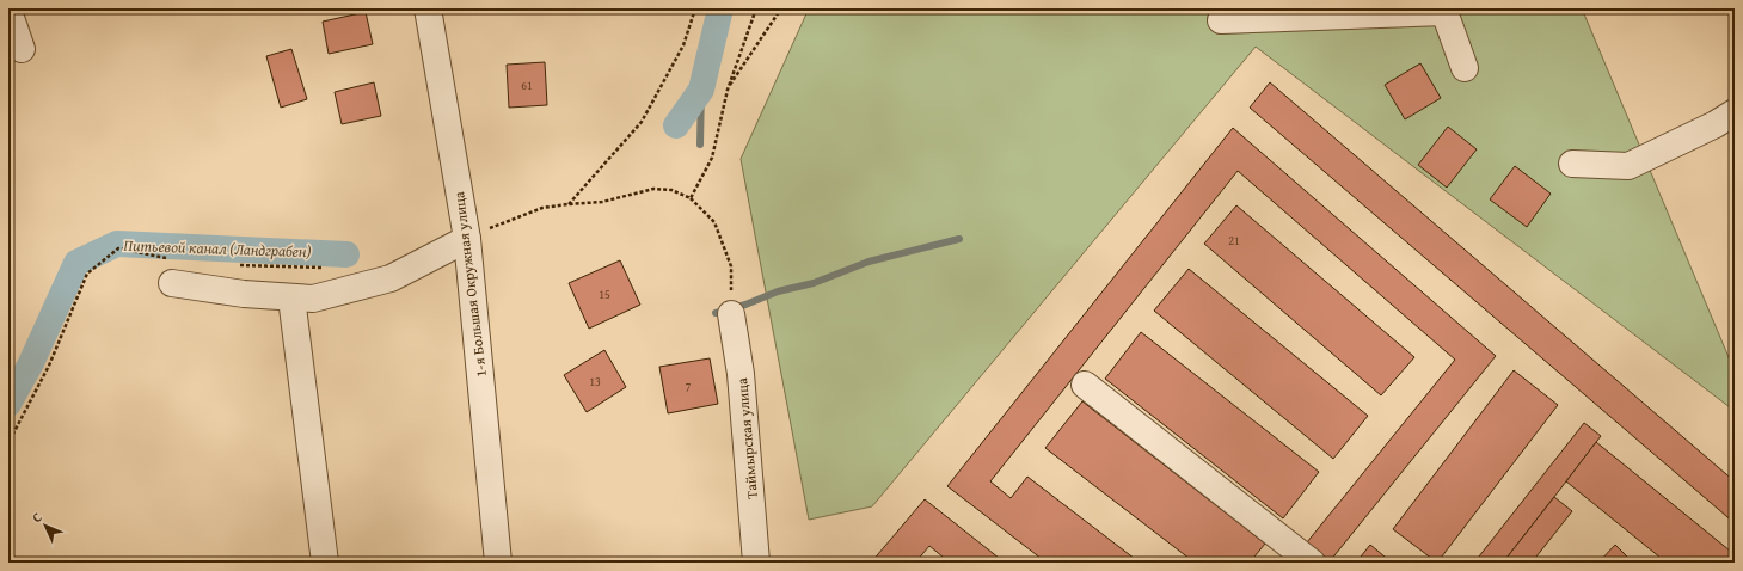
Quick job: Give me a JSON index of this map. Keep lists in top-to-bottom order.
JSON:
{
  "streets": {
    "street": ["1-я Большая Окружная улица", "Таймырская улица"]
  },
  "water": ["Питьевой канал (Ландграбен)"],
  "house_numbers": [
    "61",
    "21",
    "15",
    "13",
    "7"
  ],
  "north": "top left"
}
